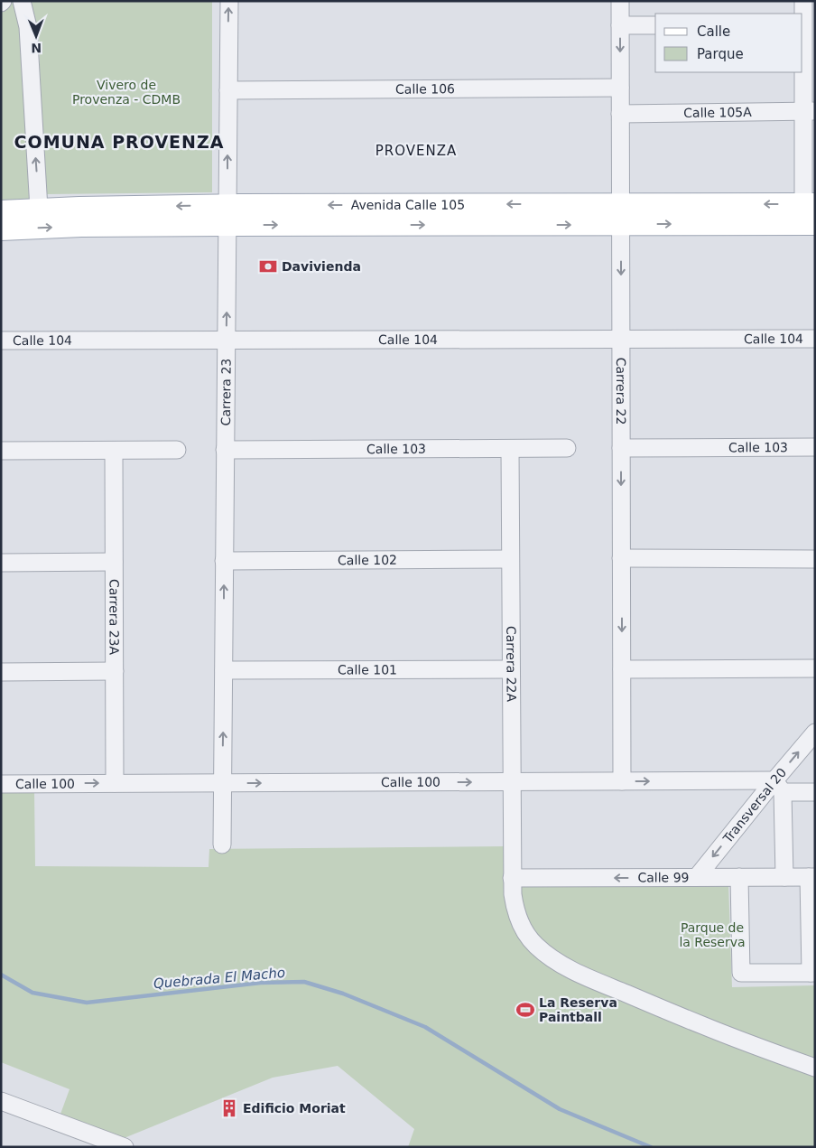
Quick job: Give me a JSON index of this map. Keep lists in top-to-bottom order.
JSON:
{
  "streets": {
    "main road": ["Avenida Calle 105"],
    "street": [
      "Calle 106",
      "Calle 105A",
      "Calle 104",
      "Carrera 22",
      "Carrera 23",
      "Calle 103",
      "Calle 102",
      "Carrera 23A",
      "Carrera 22A",
      "Calle 101",
      "Calle 100",
      "Transversal 20",
      "Calle 99"
    ]
  },
  "crossings": [
    ["Calle 106", "Carrera 22"],
    ["Calle 106", "Carrera 23"],
    ["Calle 105A", "Carrera 22"],
    ["Avenida Calle 105", "Carrera 22"],
    ["Avenida Calle 105", "Carrera 23"],
    ["Calle 104", "Carrera 22"],
    ["Calle 104", "Carrera 23"],
    ["Carrera 22", "Calle 103"],
    ["Carrera 22", "Calle 100"],
    ["Carrera 23", "Calle 103"],
    ["Carrera 23", "Calle 102"],
    ["Carrera 23", "Calle 101"],
    ["Carrera 23", "Calle 100"],
    ["Calle 103", "Carrera 22A"],
    ["Calle 102", "Carrera 22A"],
    ["Carrera 23A", "Calle 100"],
    ["Carrera 22A", "Calle 101"],
    ["Carrera 22A", "Calle 100"],
    ["Carrera 22A", "Calle 99"],
    ["Calle 100", "Transversal 20"],
    ["Transversal 20", "Calle 99"]
  ],
  "one_way": ["Carrera 22", "Carrera 23", "Calle 99"],
  "districts": ["COMUNA PROVENZA", "PROVENZA"],
  "water": ["Quebrada El Macho"],
  "parks": ["Vivero de Provenza - CDMB", "Parque de la Reserva"],
  "places": {
    "bank": ["Davivienda"],
    "sports": ["La Reserva Paintball"],
    "building": ["Edificio Moriat"]
  },
  "legend": ["Calle", "Parque"],
  "north": "bottom"
}
